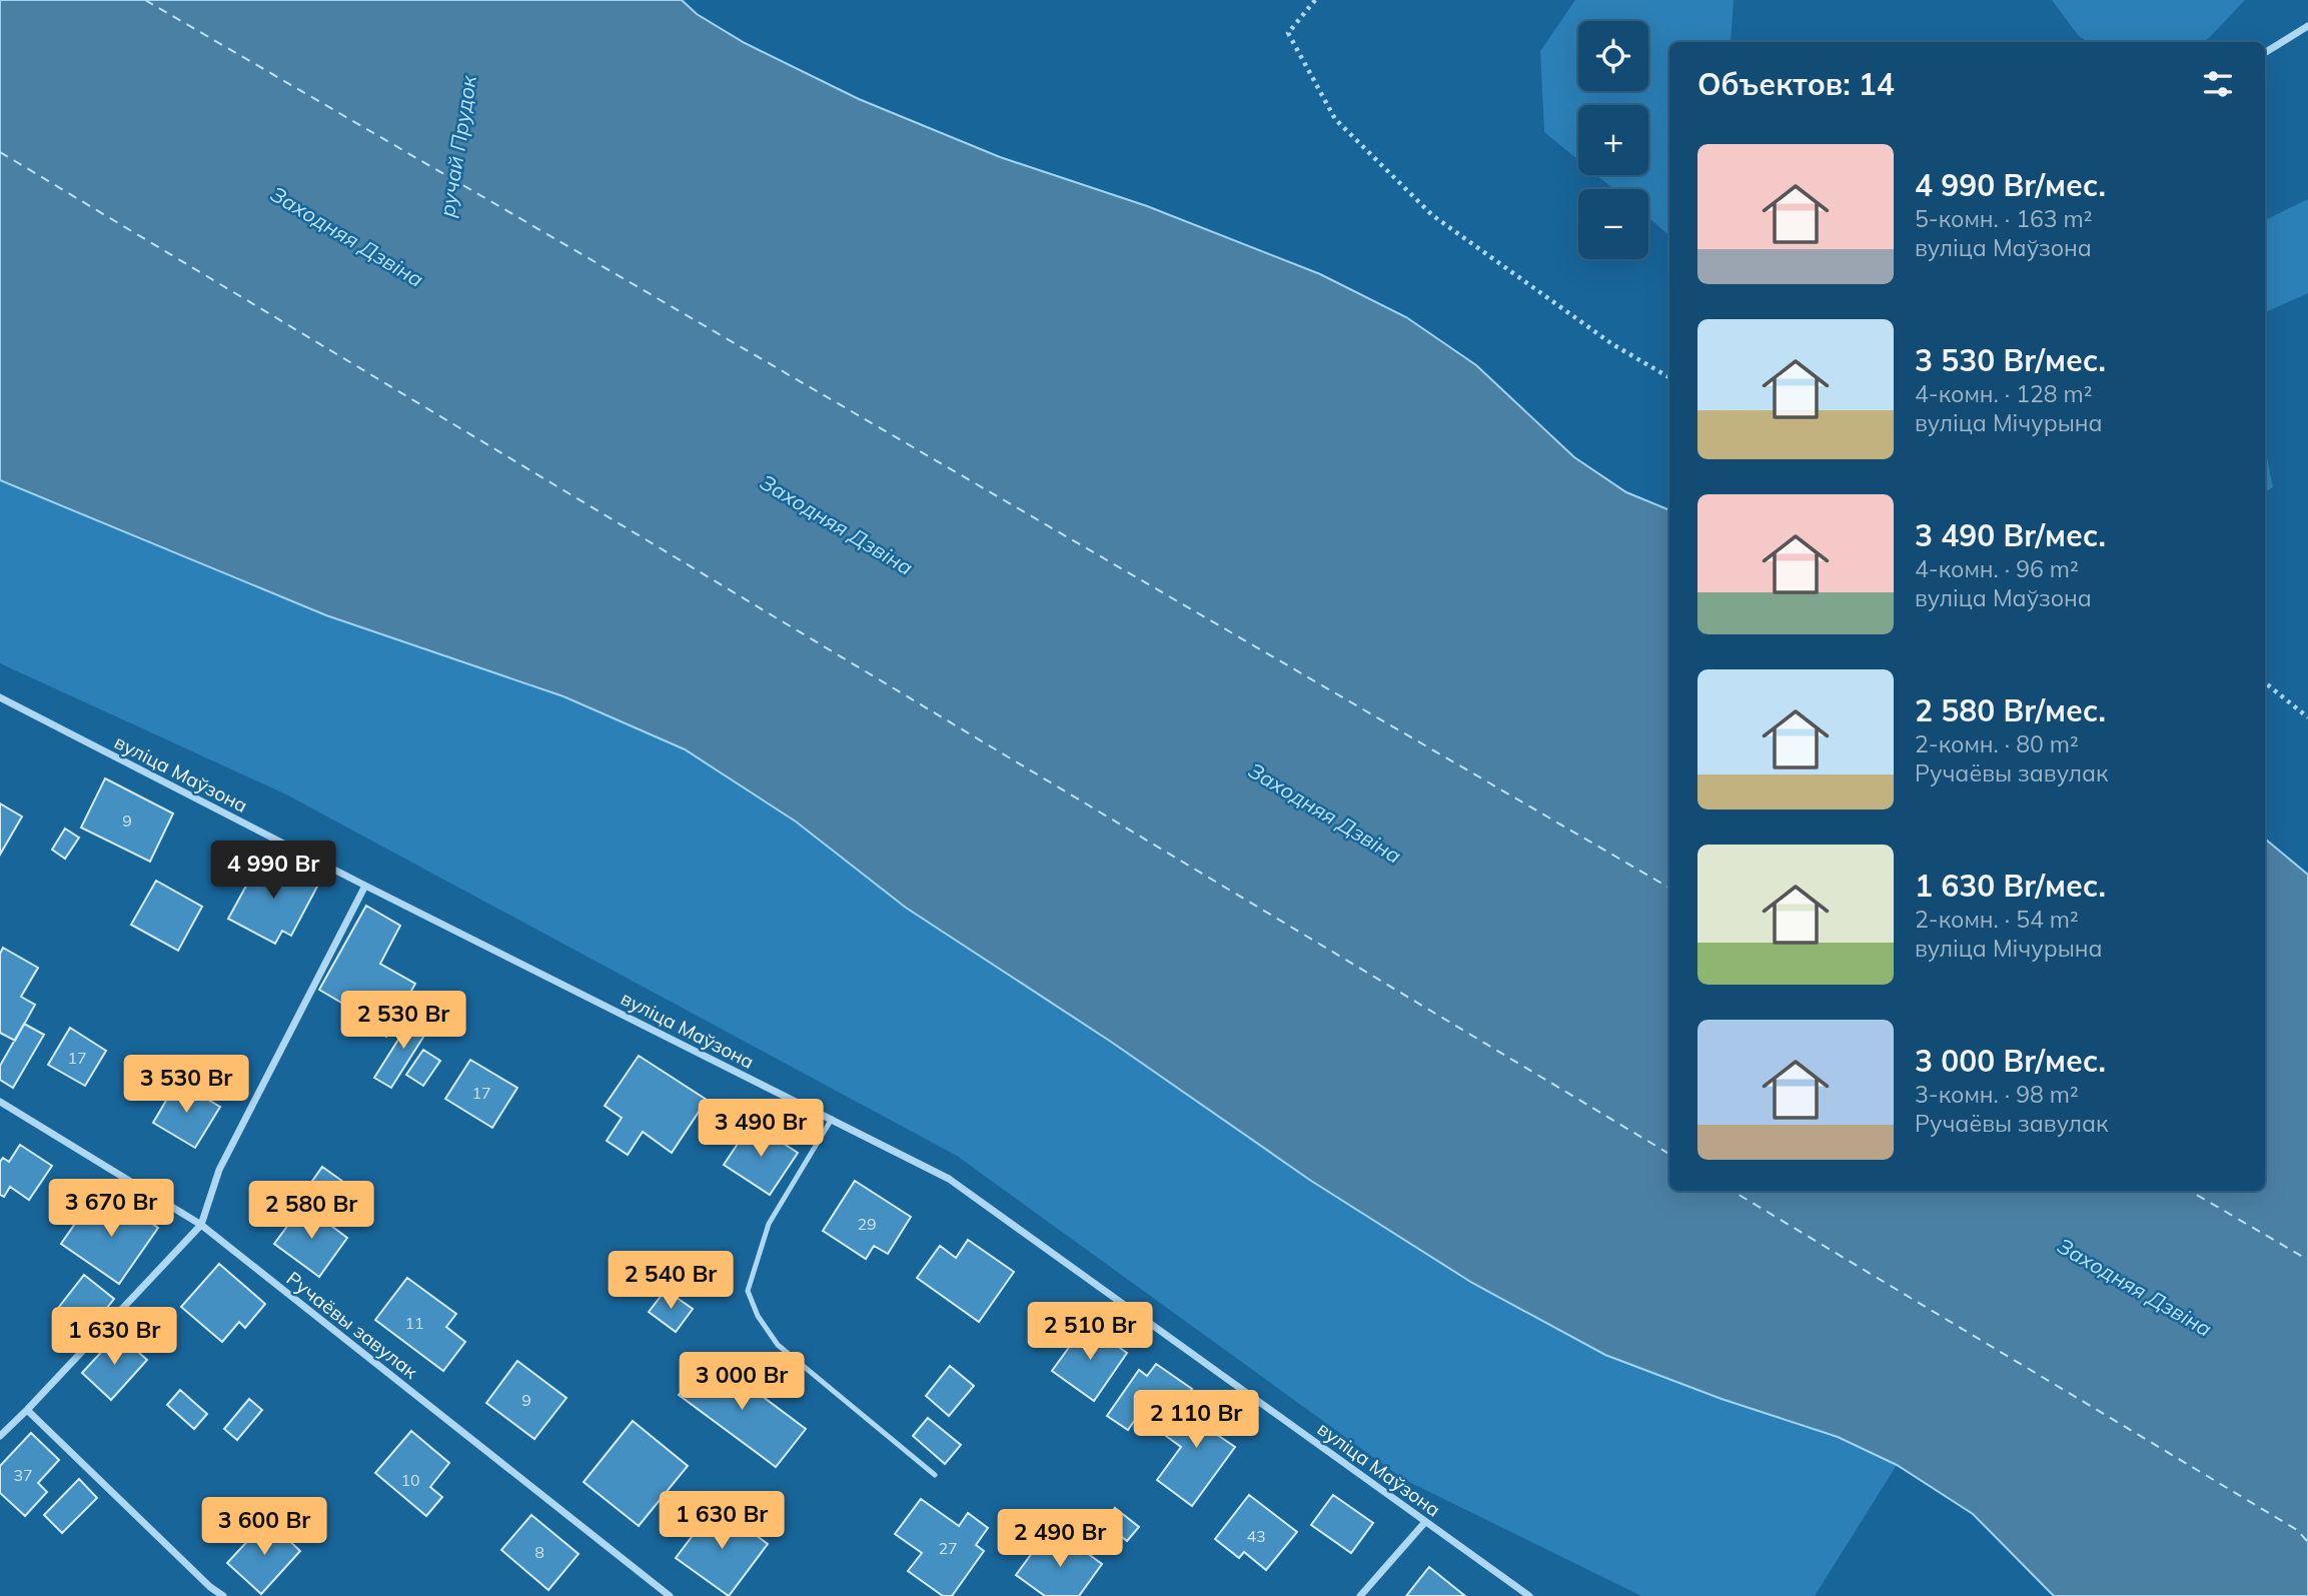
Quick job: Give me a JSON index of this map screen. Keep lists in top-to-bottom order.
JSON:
{
  "streets": {
    "street": ["вуліца Маўзона", "Ручаёвы завулак"]
  },
  "water": ["ручай Прудок", "Заходняя Дзвіна"],
  "house_numbers": [
    "9",
    "17",
    "17",
    "29",
    "11",
    "9",
    "37",
    "10",
    "43",
    "27",
    "8"
  ],
  "page": {
    "map_buttons": ["+", "−"],
    "heading": "Объектов: 14",
    "list": [
      {
        "name": "4 990 Br/мес.",
        "note": "5-комн. · 163 m² · вуліца Маўзона"
      },
      {
        "name": "3 530 Br/мес.",
        "note": "4-комн. · 128 m² · вуліца Мічурына"
      },
      {
        "name": "3 490 Br/мес.",
        "note": "4-комн. · 96 m² · вуліца Маўзона"
      },
      {
        "name": "2 580 Br/мес.",
        "note": "2-комн. · 80 m² · Ручаёвы завулак"
      },
      {
        "name": "1 630 Br/мес.",
        "note": "2-комн. · 54 m² · вуліца Мічурына"
      },
      {
        "name": "3 000 Br/мес.",
        "note": "3-комн. · 98 m² · Ручаёвы завулак"
      }
    ],
    "price": [
      "4 990 Br",
      "2 530 Br",
      "3 530 Br",
      "3 490 Br",
      "3 670 Br",
      "2 580 Br",
      "2 540 Br",
      "2 510 Br",
      "1 630 Br",
      "3 000 Br",
      "2 110 Br",
      "1 630 Br",
      "3 600 Br",
      "2 490 Br"
    ]
  }
}
